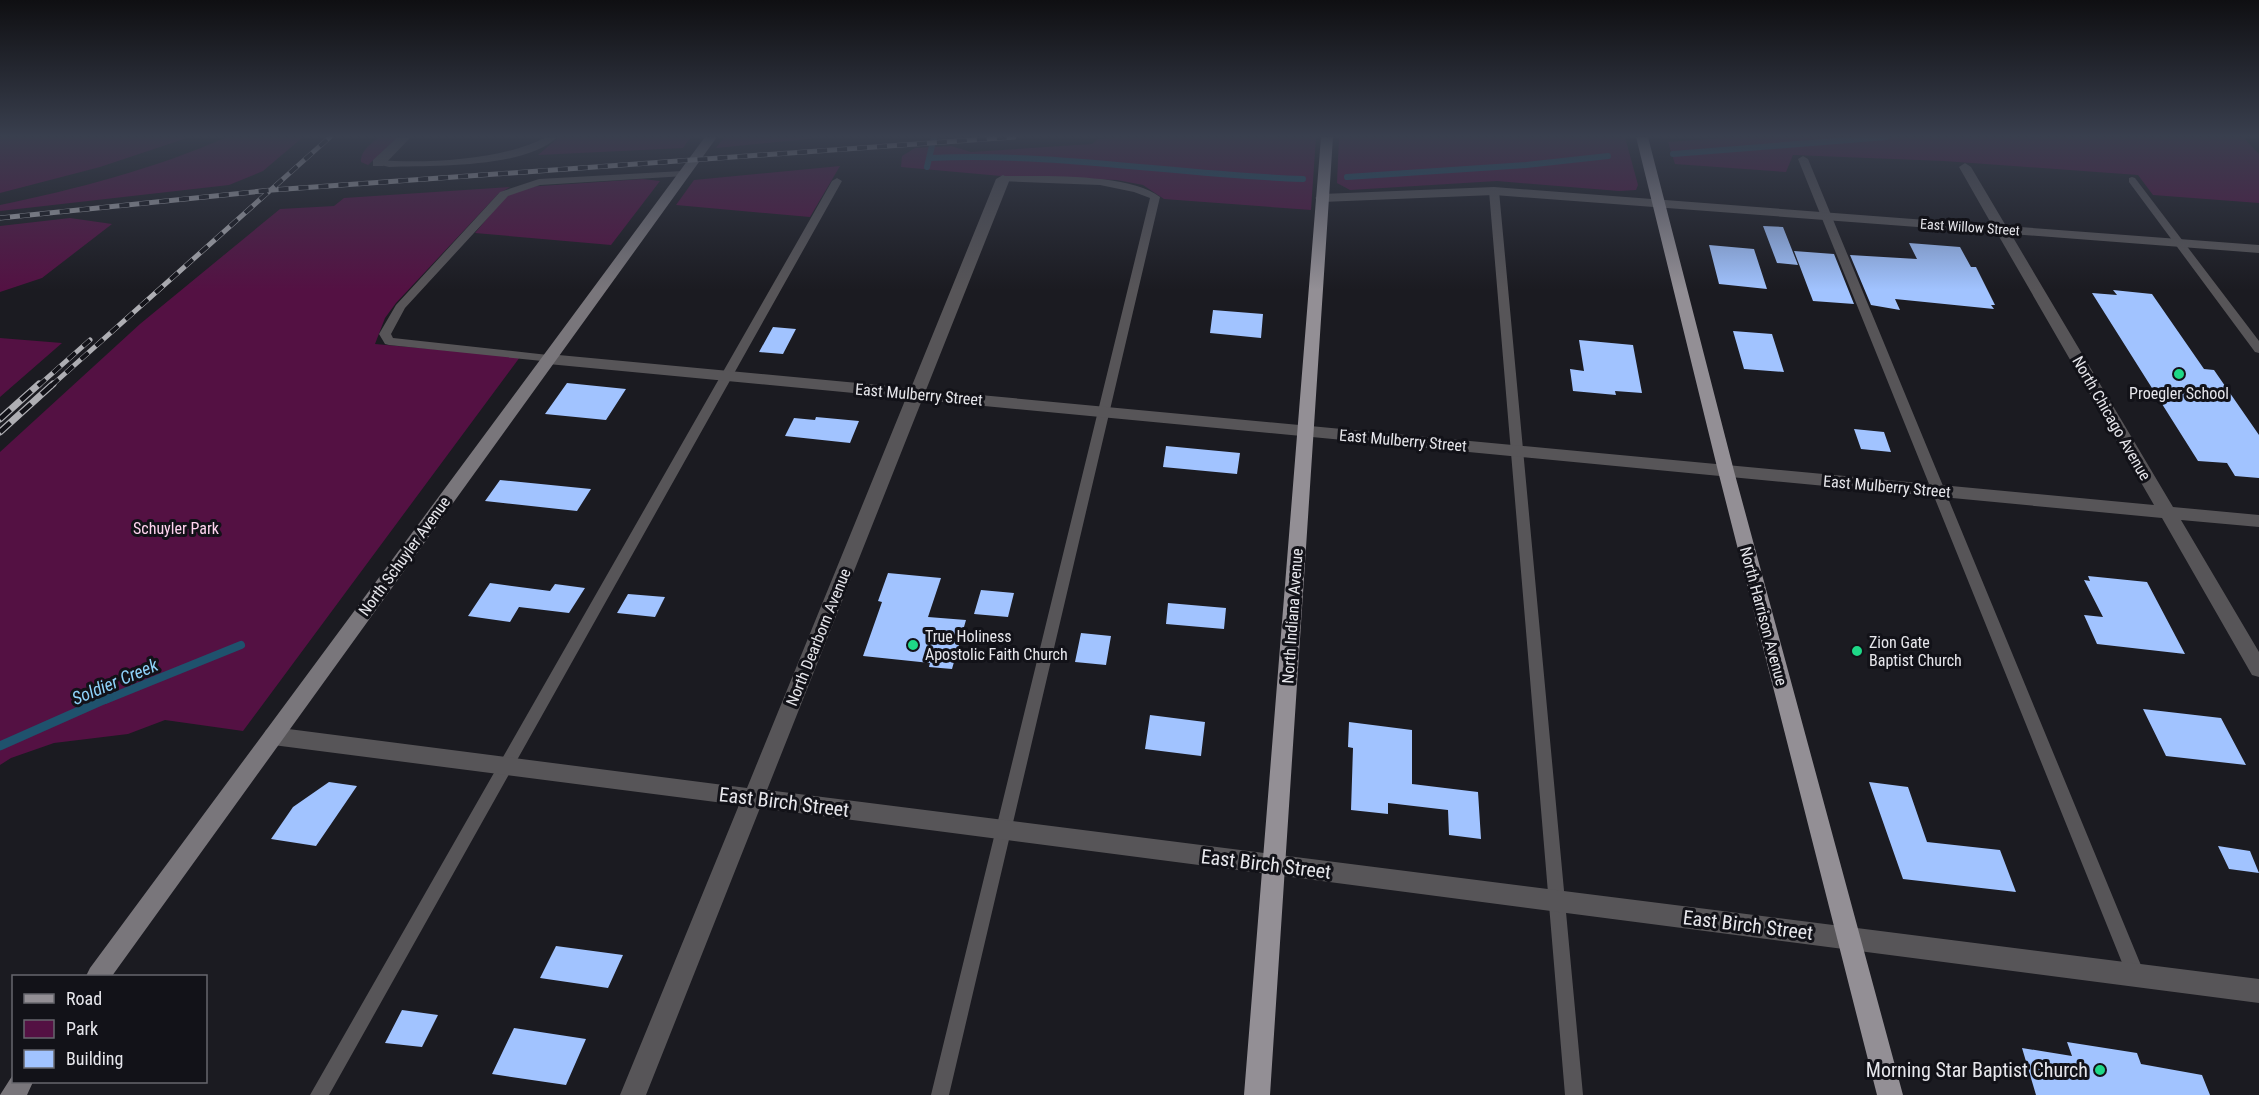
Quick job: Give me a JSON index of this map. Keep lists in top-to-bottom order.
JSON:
{
  "streets": {
    "main road": ["North Indiana Avenue", "North Harrison Avenue"],
    "street": [
      "East Willow Street",
      "East Mulberry Street",
      "North Chicago Avenue",
      "North Schuyler Avenue",
      "North Dearborn Avenue",
      "East Birch Street"
    ]
  },
  "crossings": [
    ["East Willow Street", "North Chicago Avenue"],
    ["East Willow Street", "North Indiana Avenue"],
    ["East Willow Street", "North Harrison Avenue"],
    ["East Mulberry Street", "North Chicago Avenue"],
    ["East Mulberry Street", "North Schuyler Avenue"],
    ["East Mulberry Street", "North Indiana Avenue"],
    ["East Mulberry Street", "North Harrison Avenue"],
    ["East Mulberry Street", "North Dearborn Avenue"],
    ["North Schuyler Avenue", "East Birch Street"],
    ["North Indiana Avenue", "East Birch Street"],
    ["North Harrison Avenue", "East Birch Street"],
    ["North Dearborn Avenue", "East Birch Street"]
  ],
  "water": ["Soldier Creek"],
  "parks": ["Schuyler Park"],
  "places": [
    "Proegler School",
    "True Holiness Apostolic Faith Church",
    "Zion Gate Baptist Church",
    "Morning Star Baptist Church"
  ],
  "legend": ["Road", "Park", "Building"]
}
